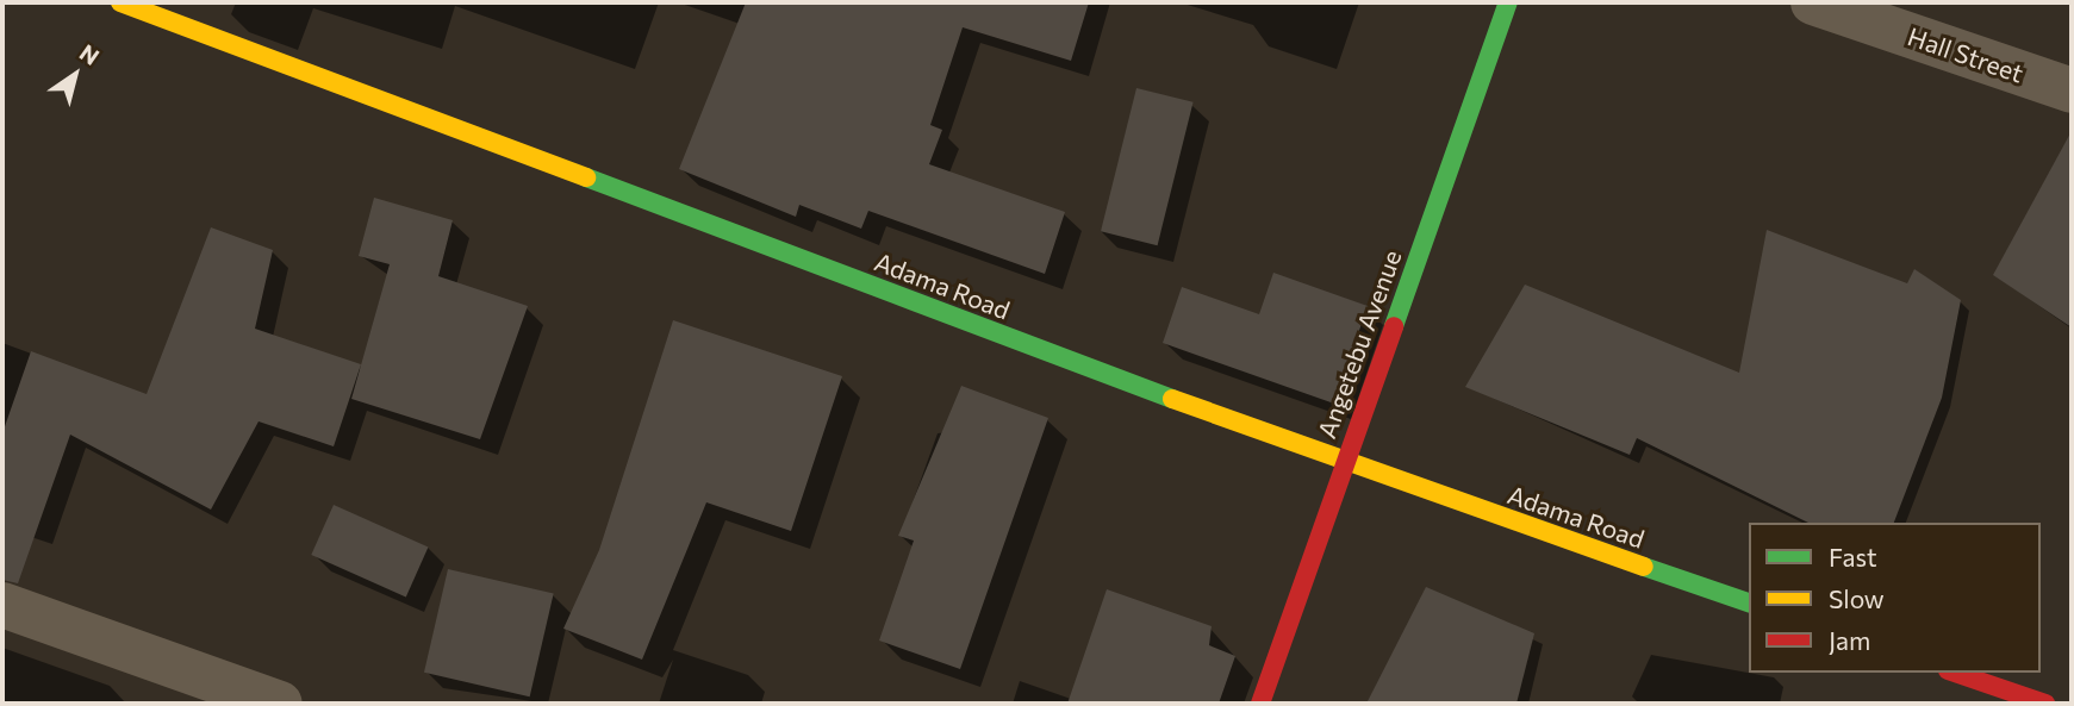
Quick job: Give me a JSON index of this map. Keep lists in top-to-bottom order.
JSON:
{
  "streets": {
    "street": ["Hall Street", "Adama Road", "Angetebu Avenue"]
  },
  "crossings": [
    ["Adama Road", "Angetebu Avenue"]
  ],
  "legend": ["Fast", "Slow", "Jam"],
  "north": "top right"
}
